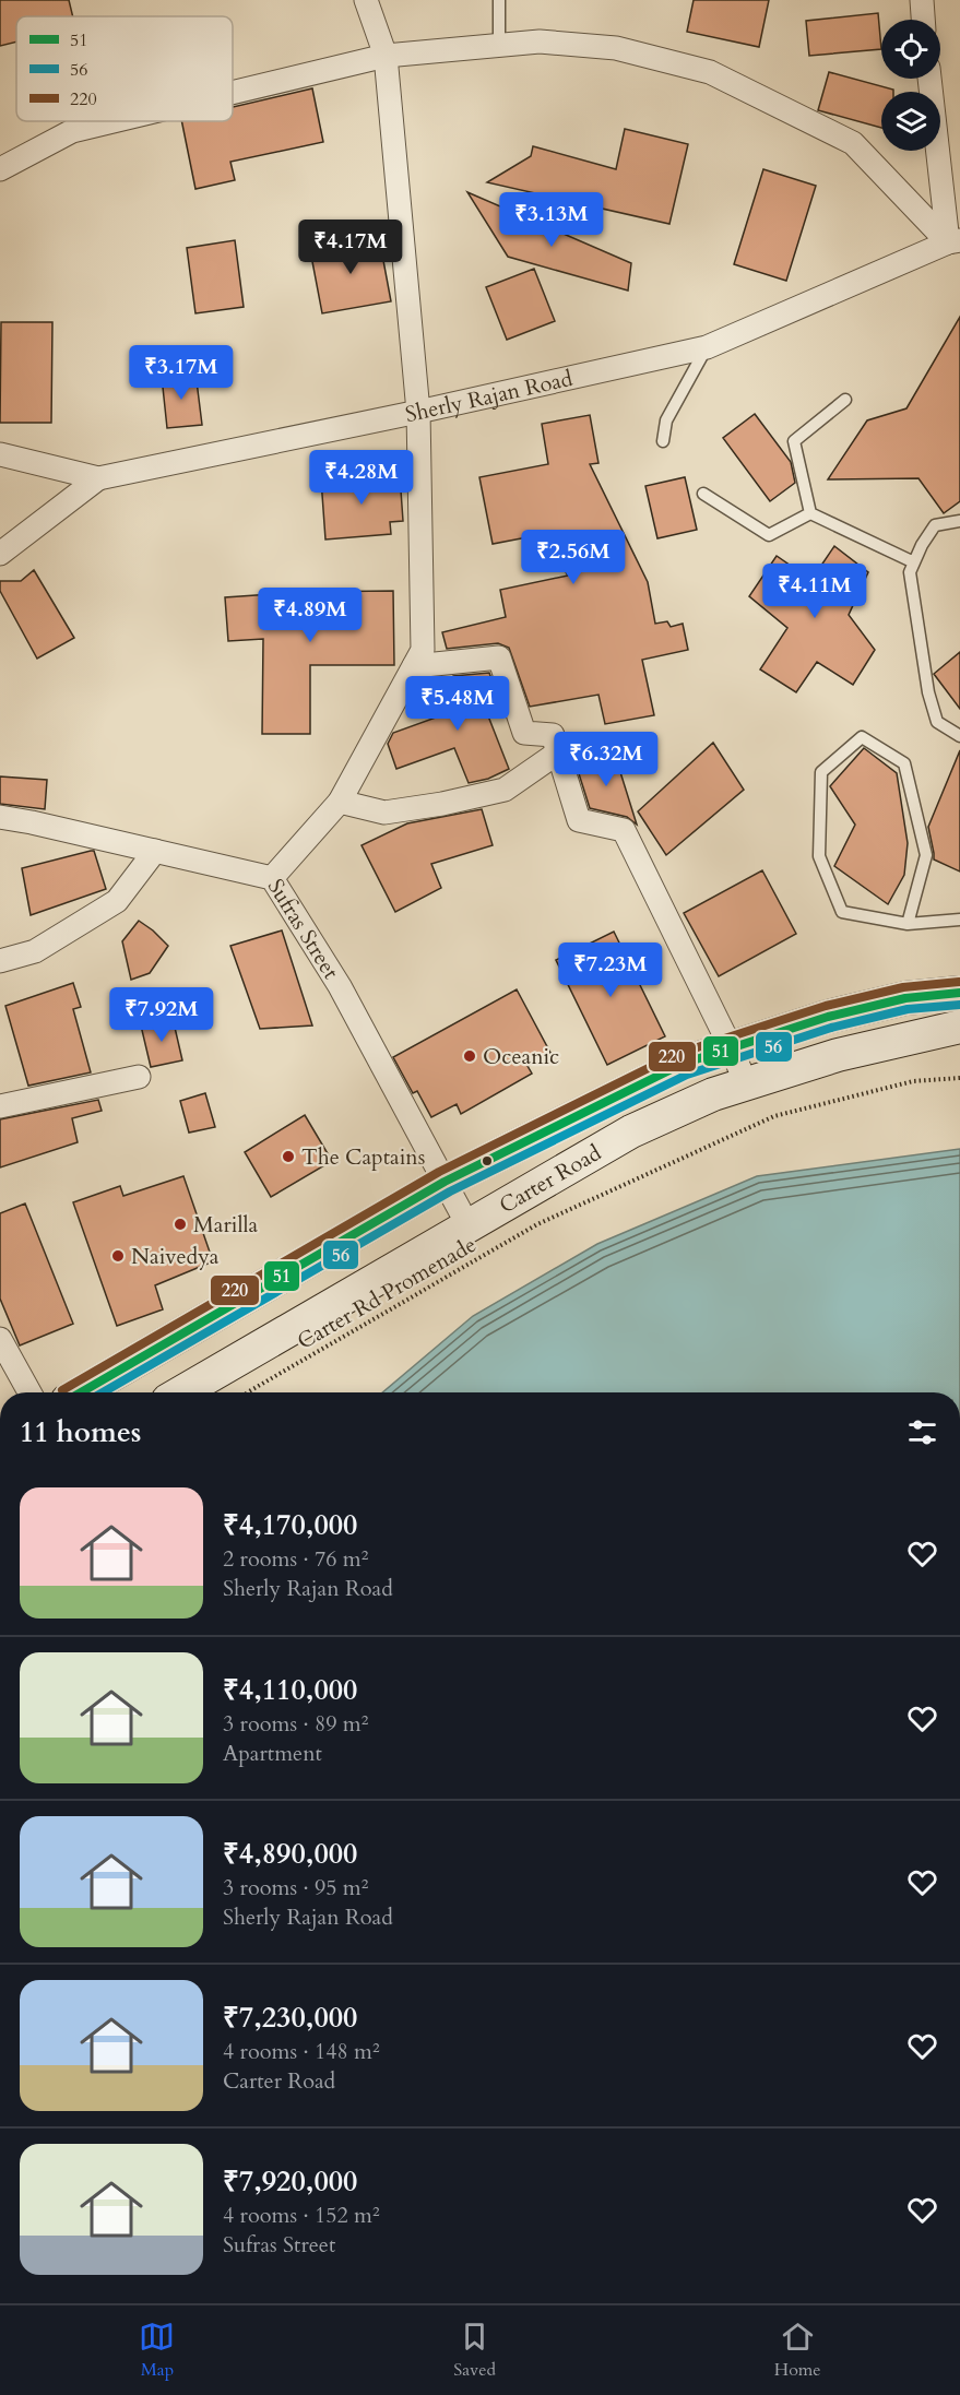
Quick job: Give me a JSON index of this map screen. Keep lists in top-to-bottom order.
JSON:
{
  "streets": {
    "main road": ["Carter Road"],
    "street": ["Sherly Rajan Road", "Sufras Street"],
    "path": ["Carter Rd Promenade"]
  },
  "crossings": [
    ["Sufras Street", "Carter Road"]
  ],
  "places": [
    "Oceanic",
    "The Captains",
    "Marilla",
    "Naivedya"
  ],
  "lines": ["transit line 220", "transit line 51", "transit line 56"],
  "legend": ["51", "56", "220"],
  "page": {
    "price": [
      "₹3.13M",
      "₹4.17M",
      "₹3.17M",
      "₹4.28M",
      "₹2.56M",
      "₹4.11M",
      "₹4.89M",
      "₹5.48M",
      "₹6.32M",
      "₹7.23M",
      "₹7.92M"
    ],
    "heading": "11 homes",
    "list": [
      {
        "name": "₹4,170,000",
        "note": "2 rooms · 76 m² · Sherly Rajan Road"
      },
      {
        "name": "₹4,110,000",
        "note": "3 rooms · 89 m² · Apartment"
      },
      {
        "name": "₹4,890,000",
        "note": "3 rooms · 95 m² · Sherly Rajan Road"
      },
      {
        "name": "₹7,230,000",
        "note": "4 rooms · 148 m² · Carter Road"
      },
      {
        "name": "₹7,920,000",
        "note": "4 rooms · 152 m² · Sufras Street"
      }
    ],
    "tabs": ["Map", "Saved", "Home"]
  }
}
